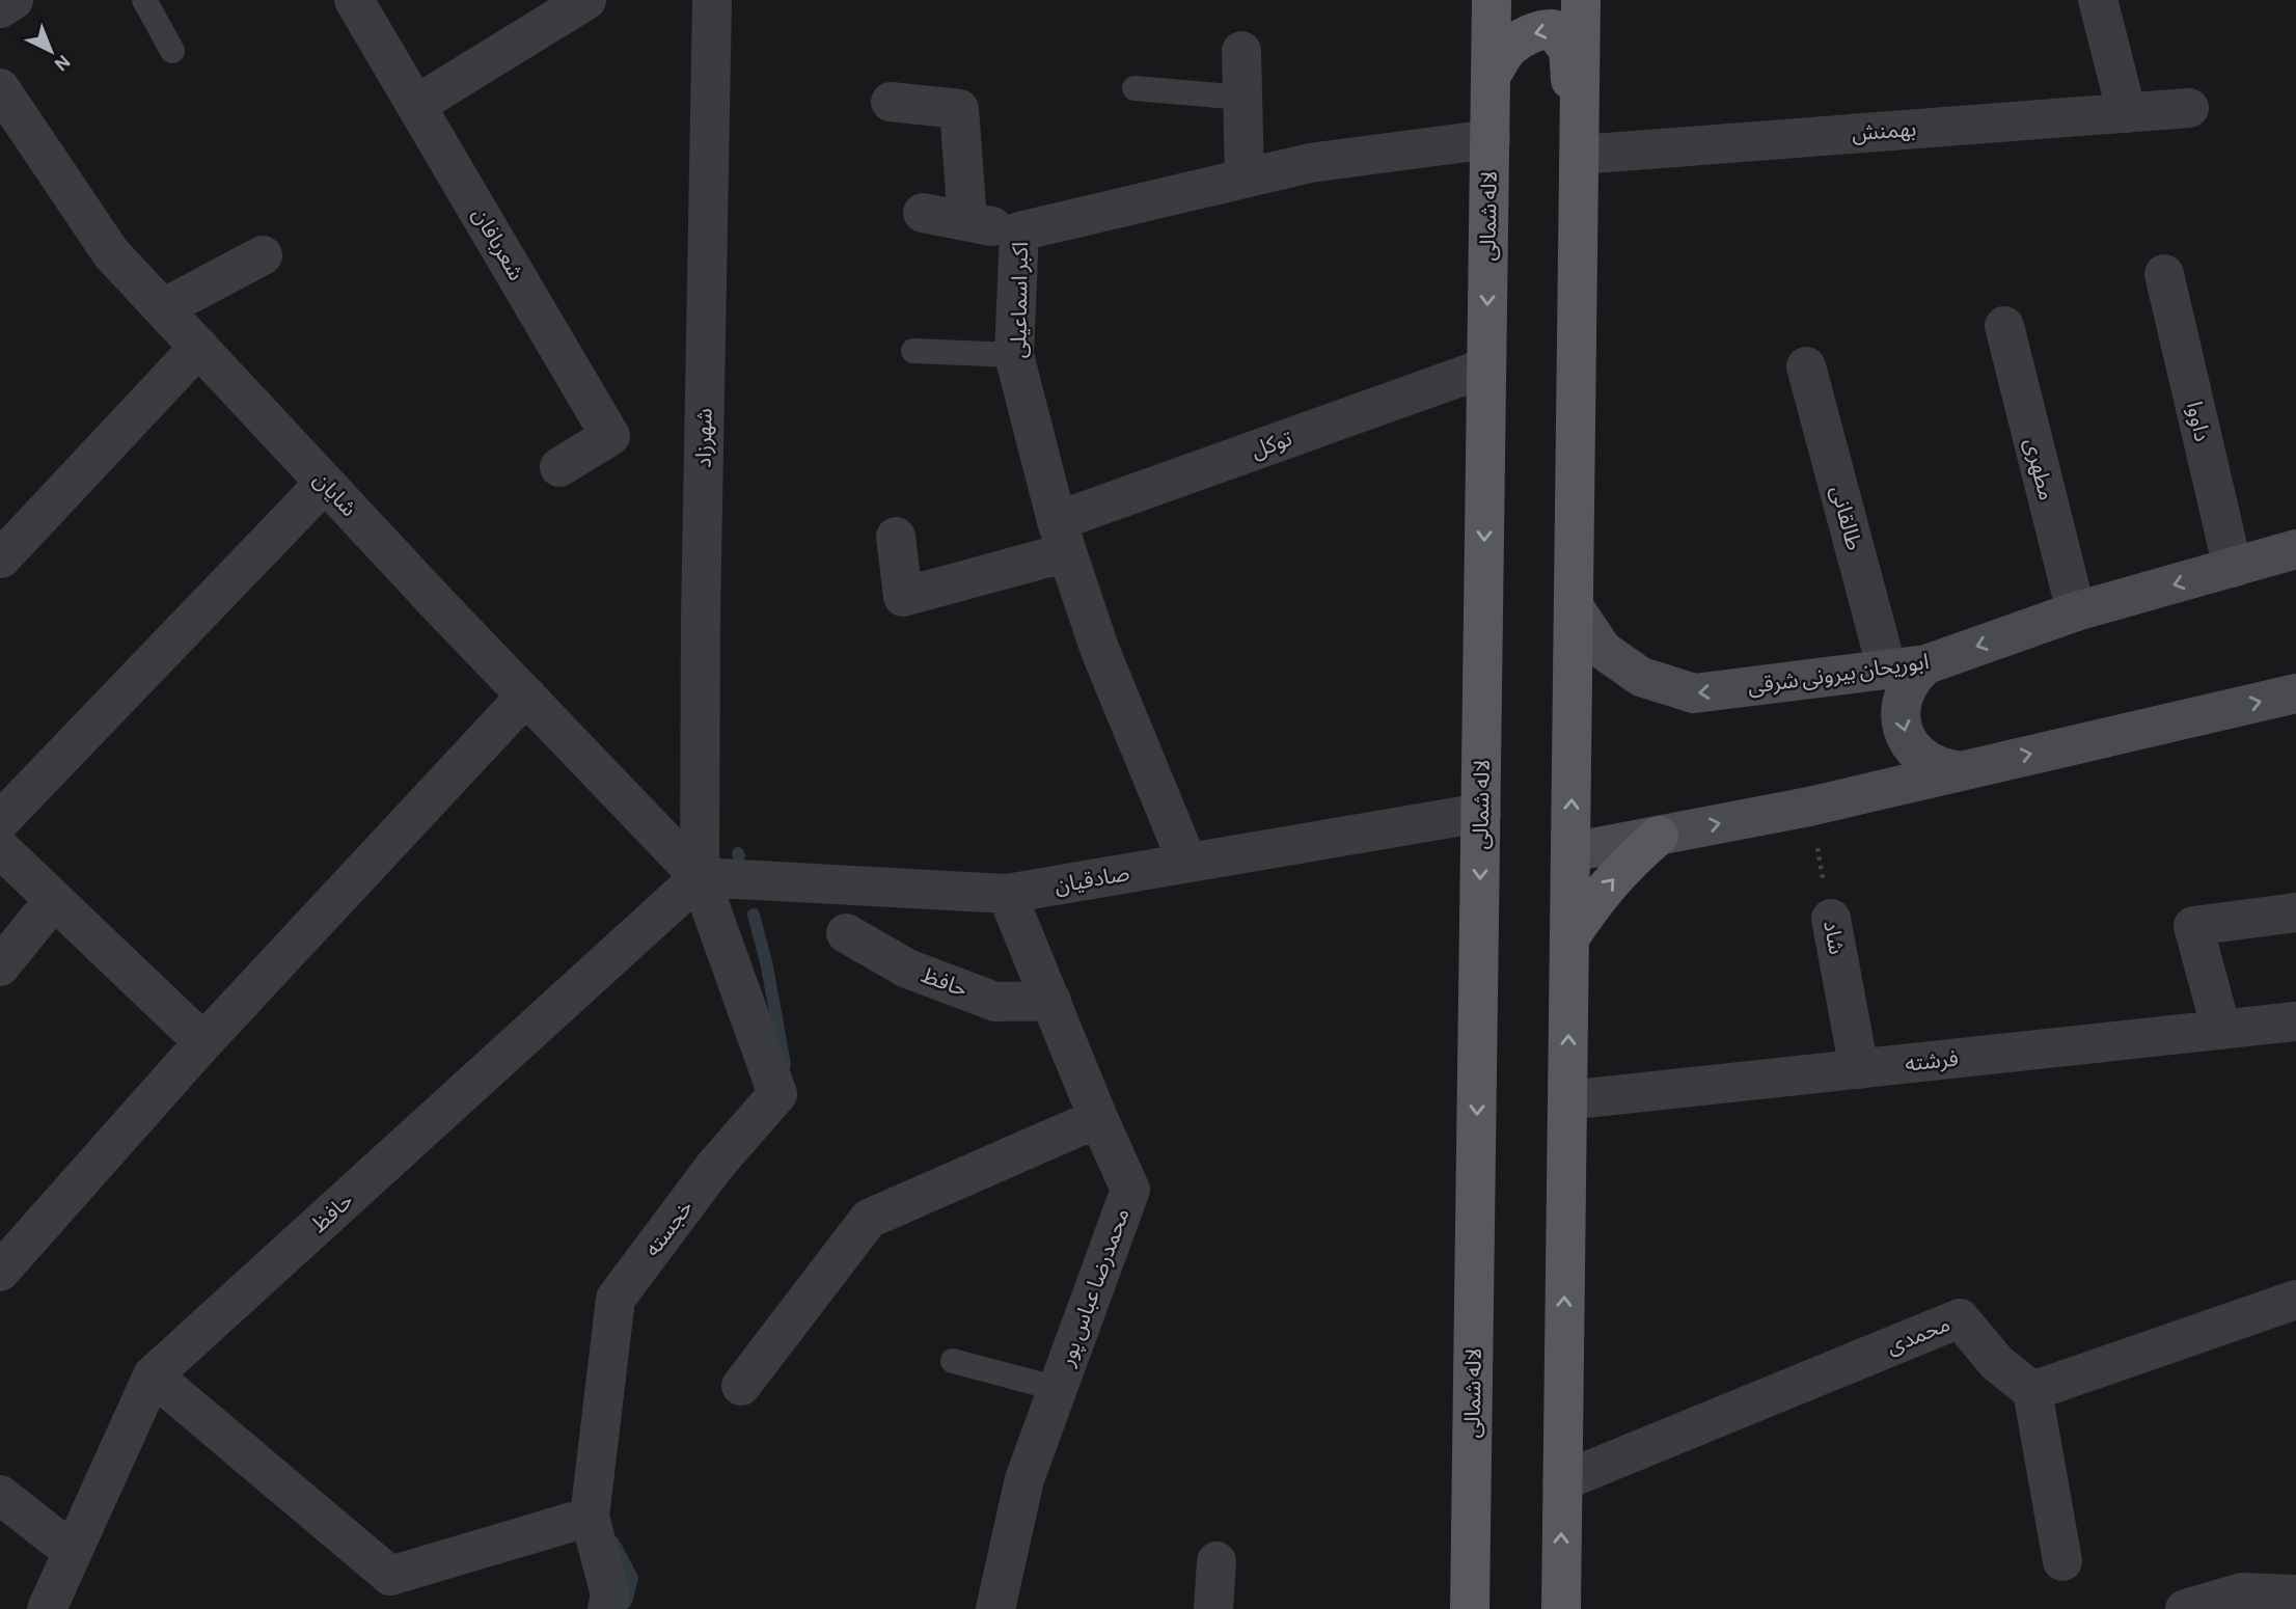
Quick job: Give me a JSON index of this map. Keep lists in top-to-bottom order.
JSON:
{
  "streets": {
    "main road": ["لاله شمالی", "ابوریحان بیرونی شرقی"],
    "street": [
      "بهمنش",
      "شعربافان",
      "اکبر اسماعیلی",
      "داووا",
      "شهرزاد",
      "توکل",
      "مطهری",
      "شایان",
      "طالقانی",
      "صادقیان",
      "شاد",
      "حافظ",
      "فرشته",
      "خجسته",
      "محمدرضا عباس پور",
      "محمدی"
    ]
  },
  "crossings": [
    ["لاله شمالی", "اکبر اسماعیلی"],
    ["لاله شمالی", "توکل"],
    ["لاله شمالی", "صادقیان"],
    ["اکبر اسماعیلی", "توکل"],
    ["اکبر اسماعیلی", "صادقیان"],
    ["داووا", "ابوریحان بیرونی شرقی"],
    ["شهرزاد", "شایان"],
    ["شهرزاد", "صادقیان"],
    ["شهرزاد", "حافظ"],
    ["شهرزاد", "خجسته"],
    ["مطهری", "ابوریحان بیرونی شرقی"],
    ["شایان", "صادقیان"],
    ["شایان", "حافظ"],
    ["شایان", "خجسته"],
    ["طالقانی", "ابوریحان بیرونی شرقی"],
    ["صادقیان", "حافظ"],
    ["صادقیان", "خجسته"],
    ["صادقیان", "محمدرضا عباس پور"],
    ["شاد", "فرشته"],
    ["حافظ", "خجسته"],
    ["حافظ", "محمدرضا عباس پور"]
  ],
  "north": "bottom right"
}
